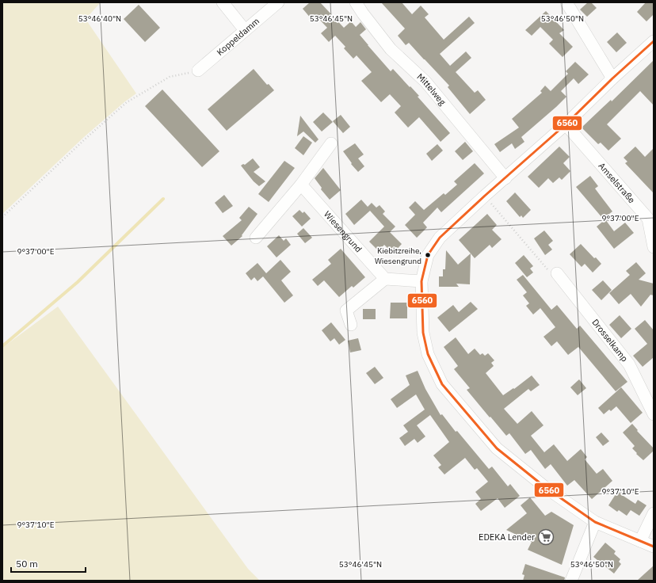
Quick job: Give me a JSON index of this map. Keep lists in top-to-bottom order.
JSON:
{
  "streets": {
    "street": [
      "Koppeldamm",
      "Mittelweg",
      "Amselstraße",
      "Wiesengrund",
      "Drosselkamp"
    ]
  },
  "places": {
    "other": ["Kiebitzreihe, Wiesengrund"],
    "supermarket": ["EDEKA Lender"]
  },
  "lines": ["transit line 6560"],
  "scale_bar": "50 m",
  "coordinates": [
    "53°46'40\"N",
    "53°46'45\"N",
    "53°46'50\"N",
    "9°37'00\"E",
    "9°37'10\"E"
  ]
}
